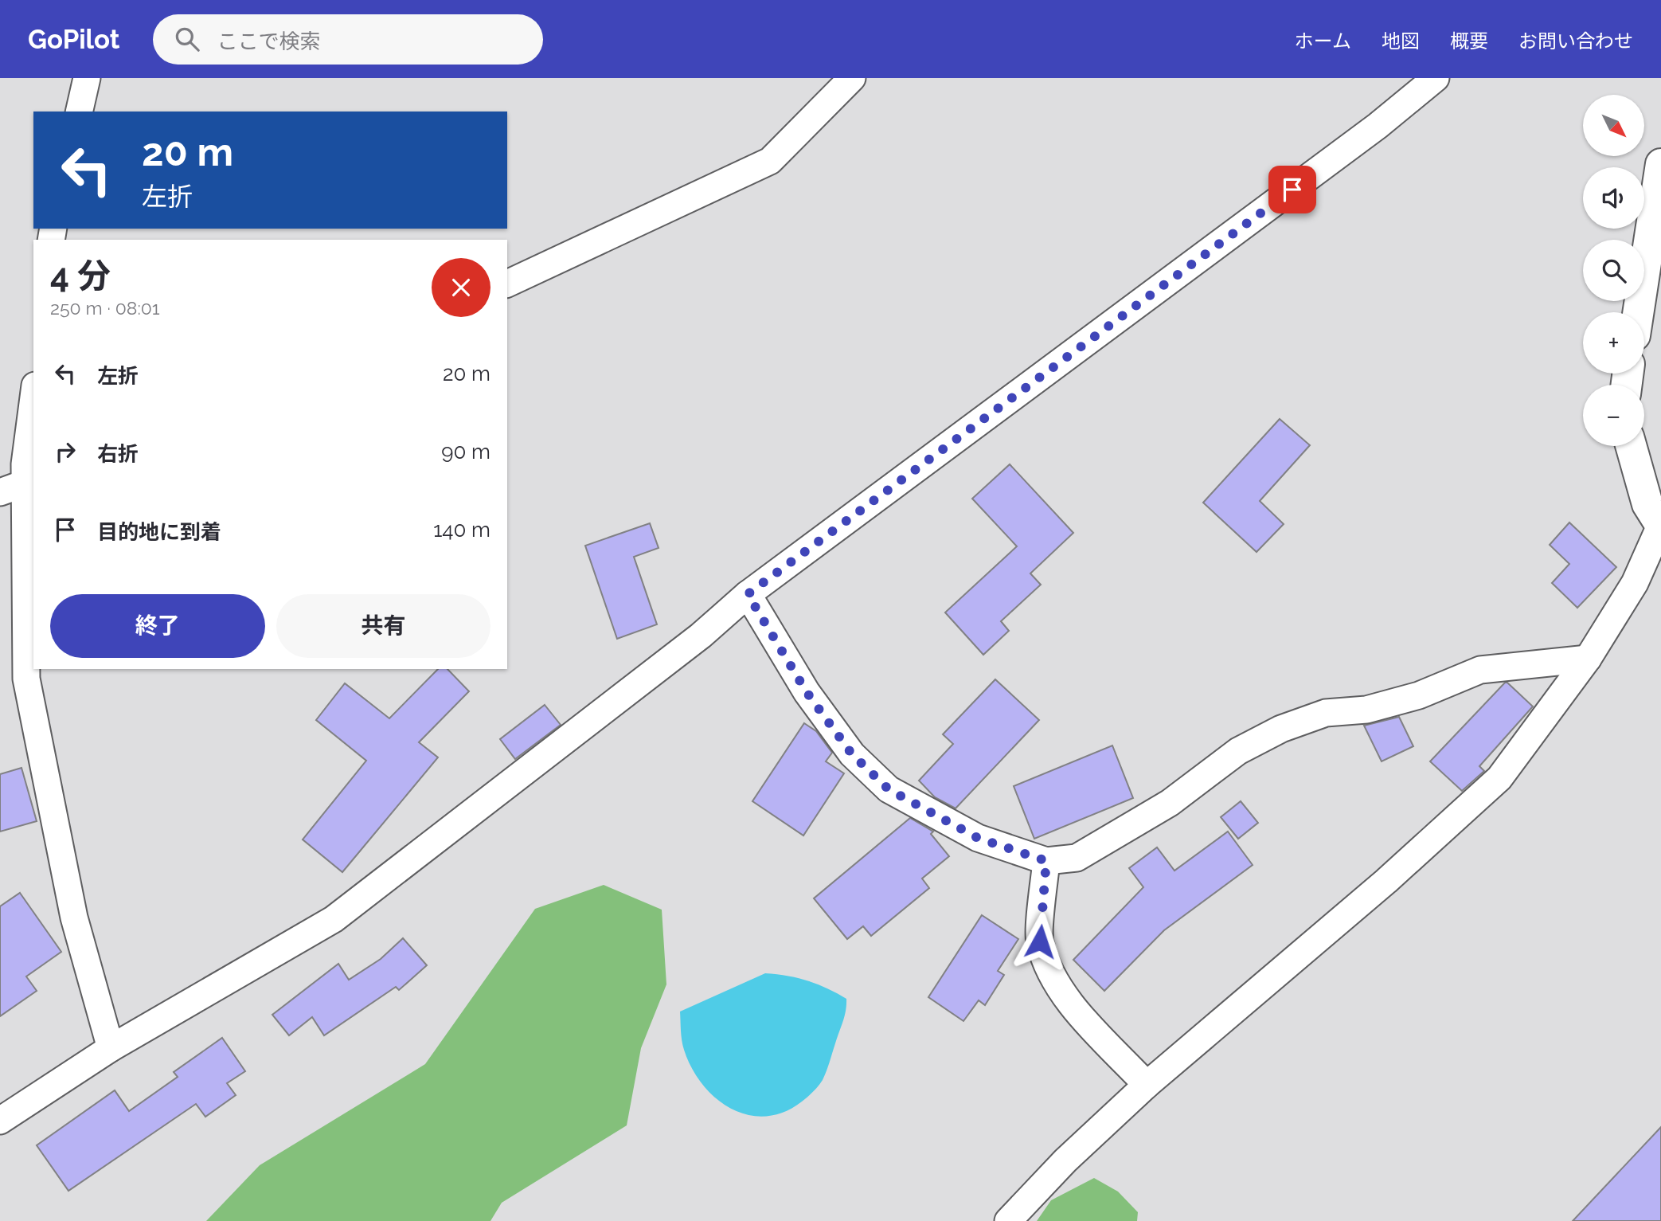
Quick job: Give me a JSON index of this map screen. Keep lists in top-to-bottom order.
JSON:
{
  "north": "bottom right",
  "page": {
    "header": "GoPilot",
    "search": "ここで検索",
    "nav": [
      "ホーム",
      "地図",
      "概要",
      "お問い合わせ"
    ],
    "map_buttons": ["+", "−"],
    "turn": ["20 m", "左折"],
    "heading": ["4 分", "250 m · 08:01"],
    "list": [
      {
        "name": "左折",
        "value": "20 m"
      },
      {
        "name": "右折",
        "value": "90 m"
      },
      {
        "name": "目的地に到着",
        "value": "140 m"
      }
    ],
    "buttons": ["終了", "共有"]
  }
}
